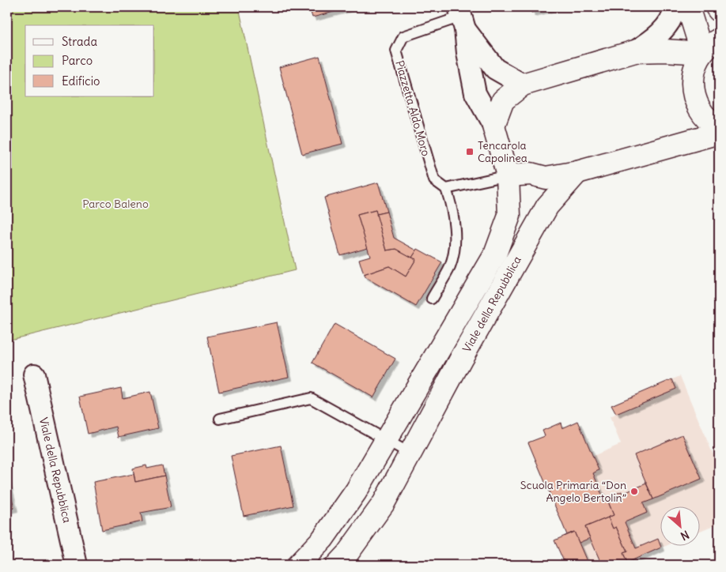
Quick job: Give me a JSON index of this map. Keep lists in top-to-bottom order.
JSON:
{
  "streets": {
    "street": ["Viale della Repubblica"],
    "lane": ["Piazzetta Aldo Moro"]
  },
  "parks": ["Parco Baleno"],
  "places": {
    "transit": ["Tencarola Capolinea"],
    "other": ["Scuola Primaria “Don Angelo Bertolin”"]
  },
  "legend": ["Strada", "Parco", "Edificio"],
  "north": "bottom right"
}
